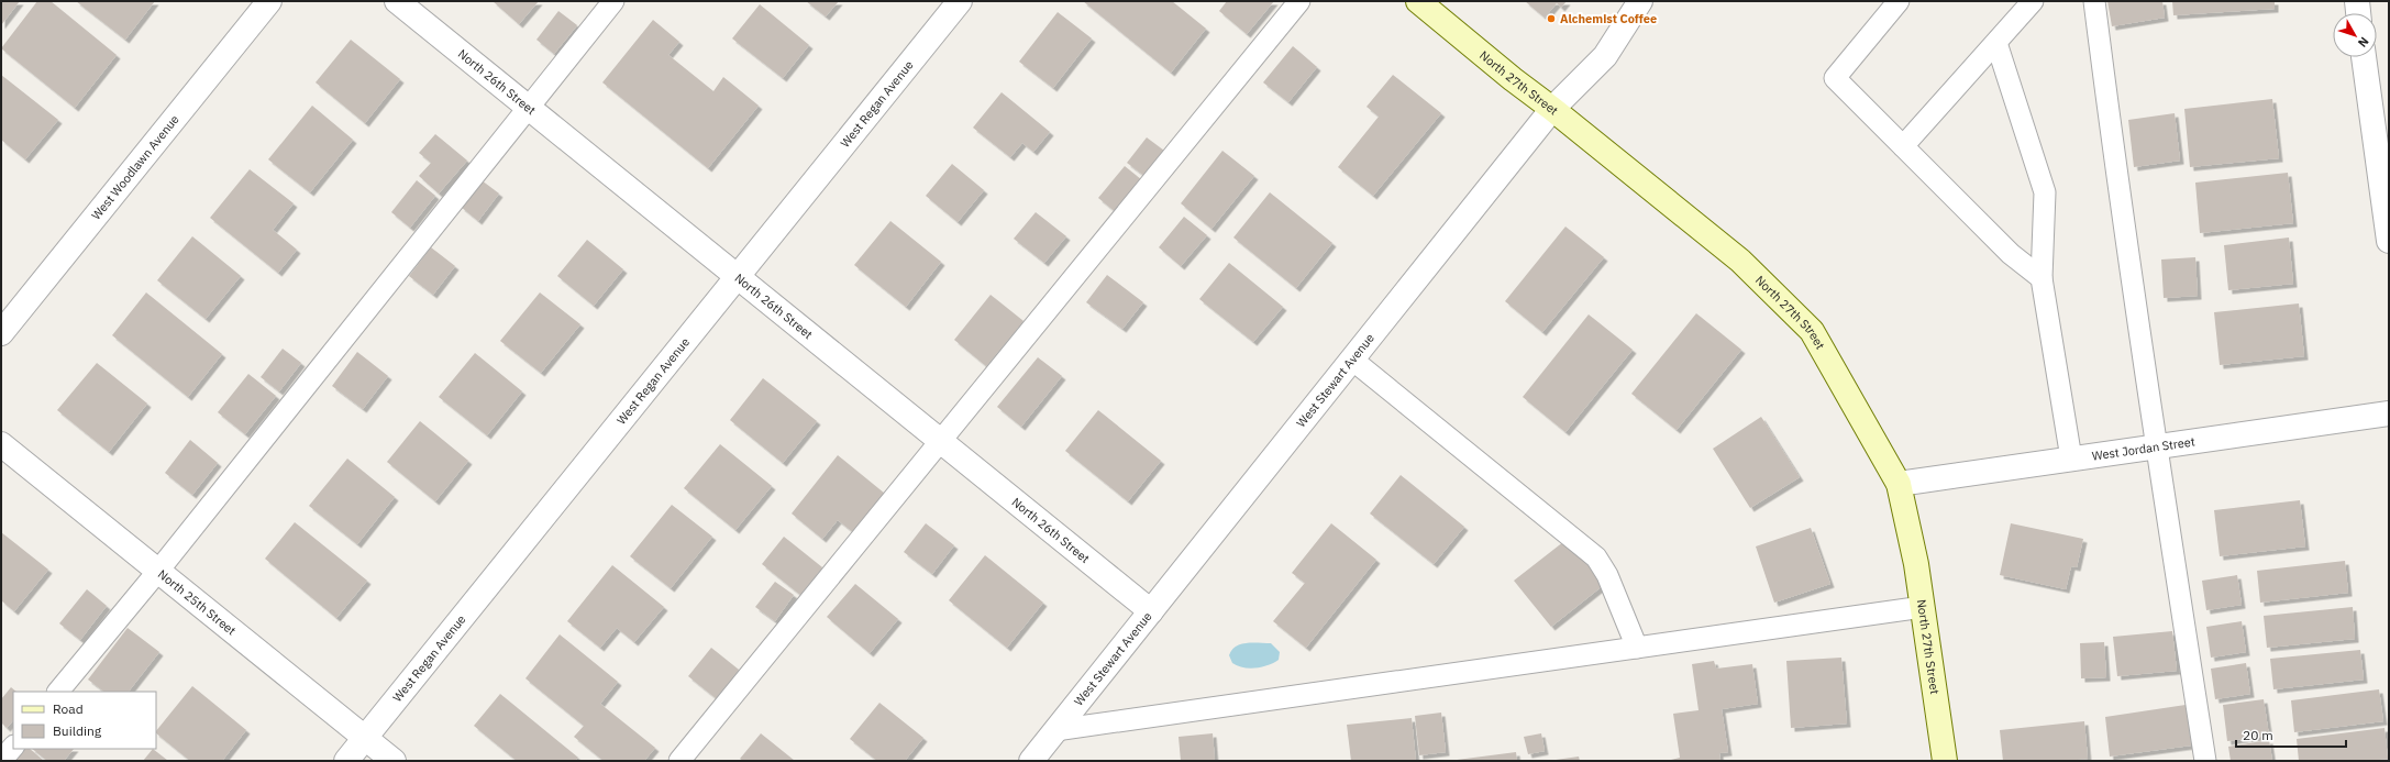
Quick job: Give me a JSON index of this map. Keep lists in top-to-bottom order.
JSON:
{
  "streets": {
    "street": [
      "North 26th Street",
      "North 27th Street",
      "West Regan Avenue",
      "West Woodlawn Avenue",
      "West Stewart Avenue",
      "West Jordan Street",
      "North 25th Street"
    ]
  },
  "crossings": [
    ["North 26th Street", "West Regan Avenue"],
    ["North 26th Street", "West Stewart Avenue"],
    ["North 27th Street", "West Stewart Avenue"],
    ["North 27th Street", "West Jordan Street"],
    ["West Regan Avenue", "North 25th Street"]
  ],
  "places": ["Alchemist Coffee"],
  "legend": ["Road", "Building"],
  "scale_bar": "20 m",
  "north": "bottom right"
}
